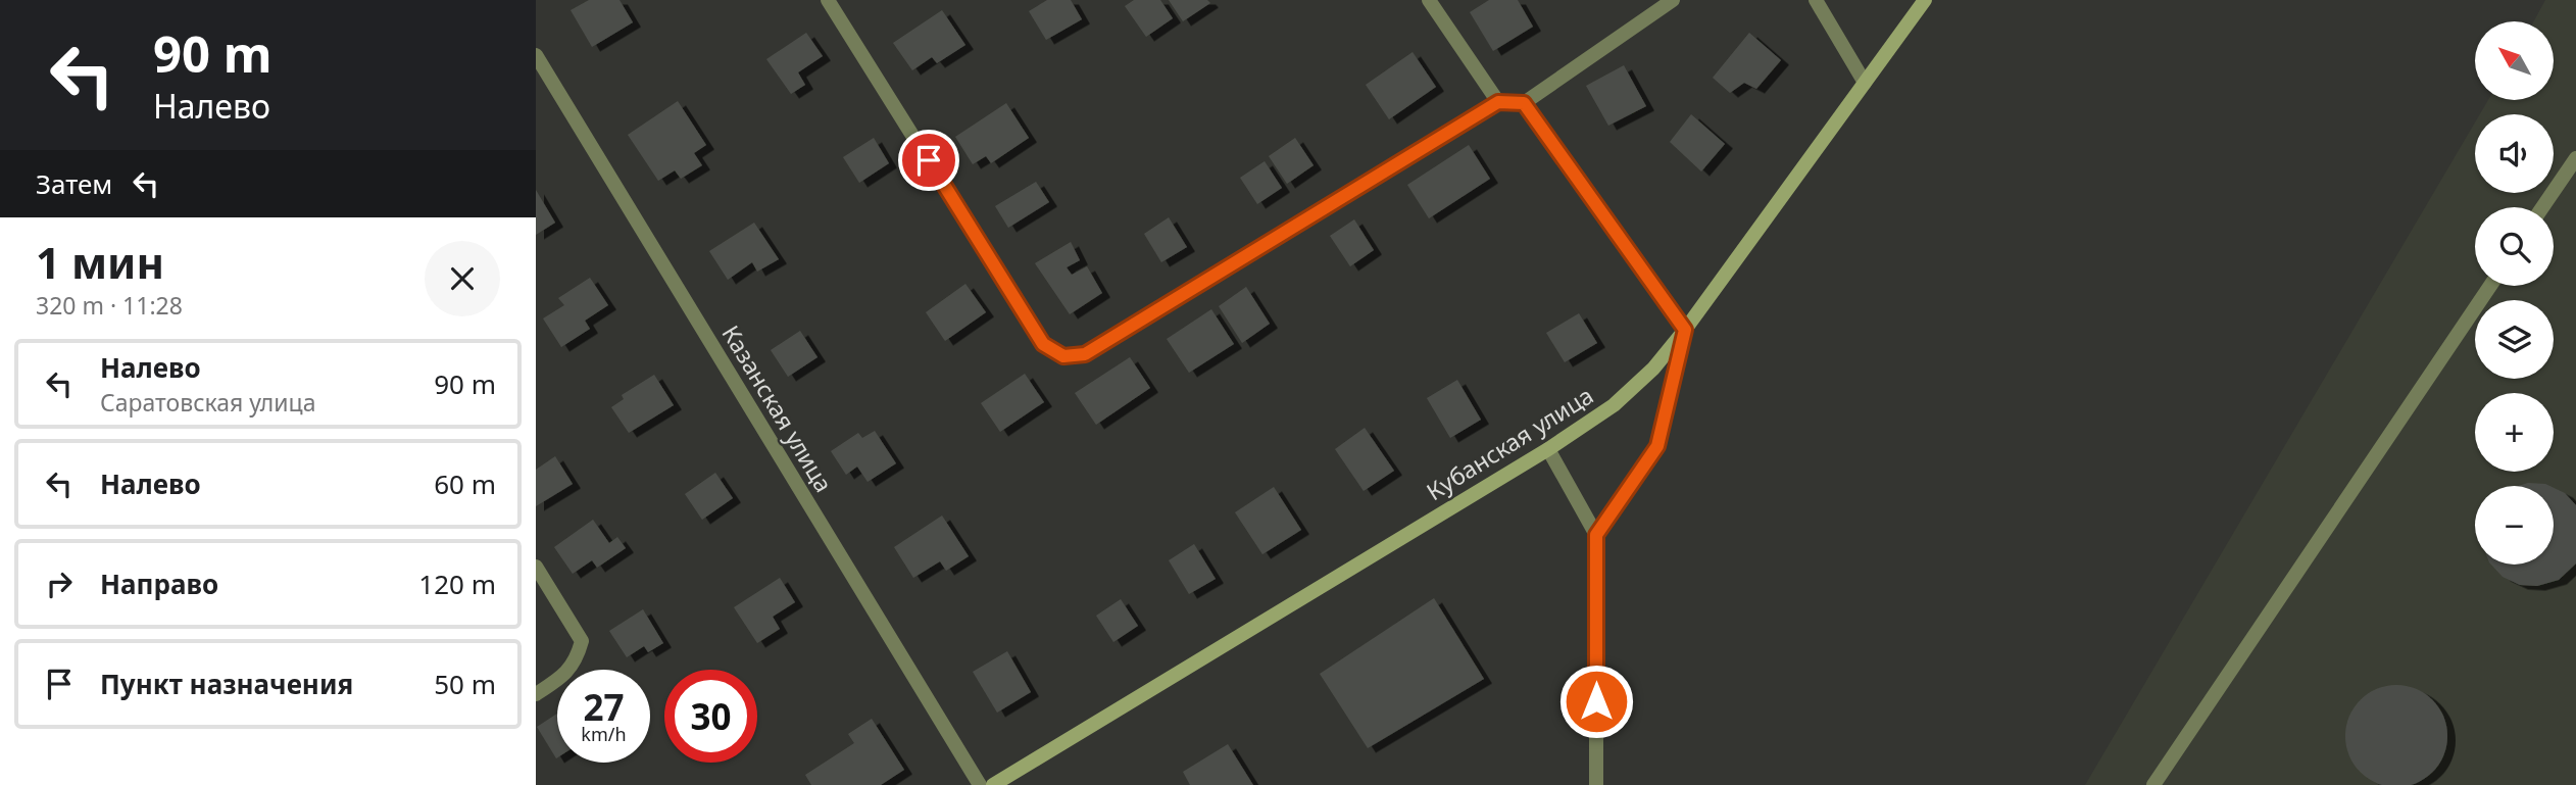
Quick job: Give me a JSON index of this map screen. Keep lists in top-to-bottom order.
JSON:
{
  "streets": {
    "street": ["Казанская улица", "Кубанская улица"]
  },
  "north": "top left",
  "page": {
    "turn": ["90 m", "Налево"],
    "map_buttons": ["+", "−"],
    "then": "Затем",
    "heading": ["1 мин", "320 m · 11:28"],
    "list": [
      {
        "name": "Налево",
        "note": "Саратовская улица",
        "value": "90 m"
      },
      {
        "name": "Налево",
        "value": "60 m"
      },
      {
        "name": "Направо",
        "value": "120 m"
      },
      {
        "name": "Пункт назначения",
        "value": "50 m"
      }
    ],
    "speed": "27 km/h",
    "limit": "30"
  }
}
